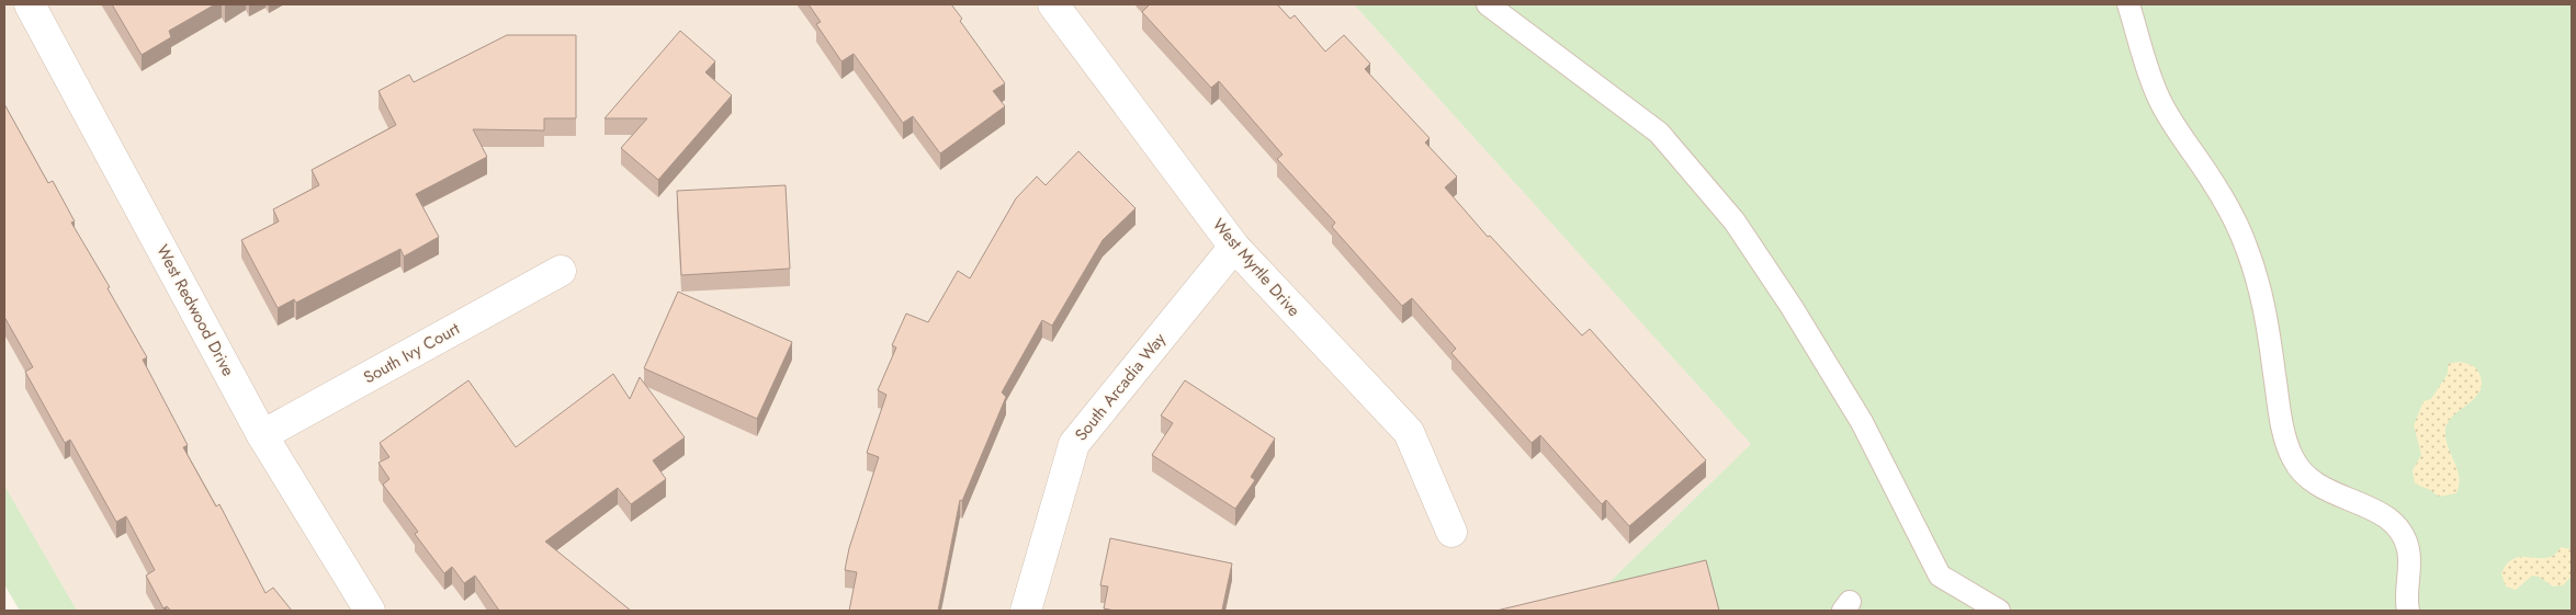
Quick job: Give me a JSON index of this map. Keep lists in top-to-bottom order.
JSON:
{
  "streets": {
    "street": [
      "West Myrtle Drive",
      "West Redwood Drive",
      "South Ivy Court",
      "South Arcadia Way"
    ]
  },
  "crossings": [
    ["West Myrtle Drive", "South Arcadia Way"],
    ["West Redwood Drive", "South Ivy Court"]
  ]
}
